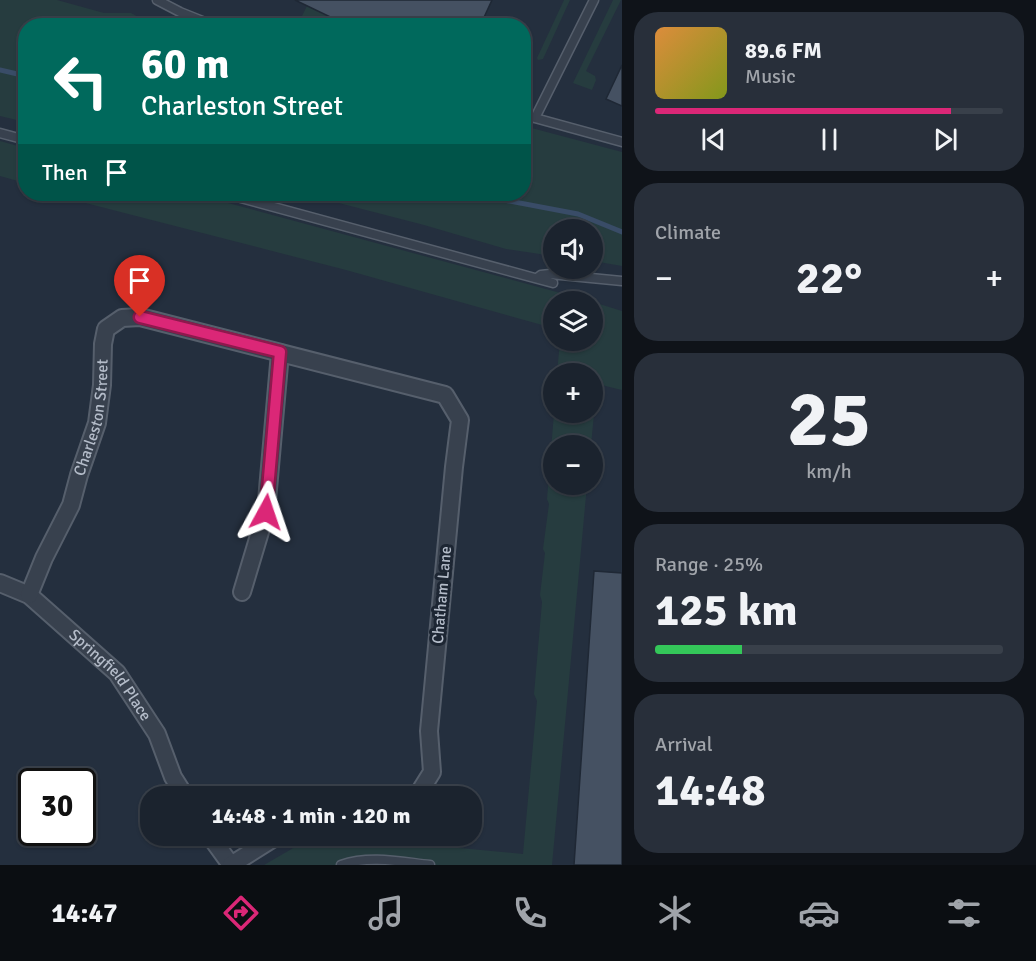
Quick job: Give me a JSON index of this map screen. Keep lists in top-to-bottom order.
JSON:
{
  "streets": {
    "street": ["Charleston Street", "Chatham Lane", "Springfield Place"]
  },
  "crossings": [
    ["Charleston Street", "Chatham Lane"],
    ["Charleston Street", "Springfield Place"]
  ],
  "page": {
    "turn": ["60 m", "Charleston Street"],
    "song": ["89.6 FM", "Music"],
    "then": "Then",
    "tile": [
      "Climate",
      ["25", "km/h"],
      ["Range · 25%", "125 km"],
      ["Arrival", "14:48"]
    ],
    "map_buttons": ["+", "−"],
    "heat": ["−", "22°", "+"],
    "limit": "30",
    "trip": "14:48 · 1 min · 120 m",
    "tabs": "14:47"
  }
}
